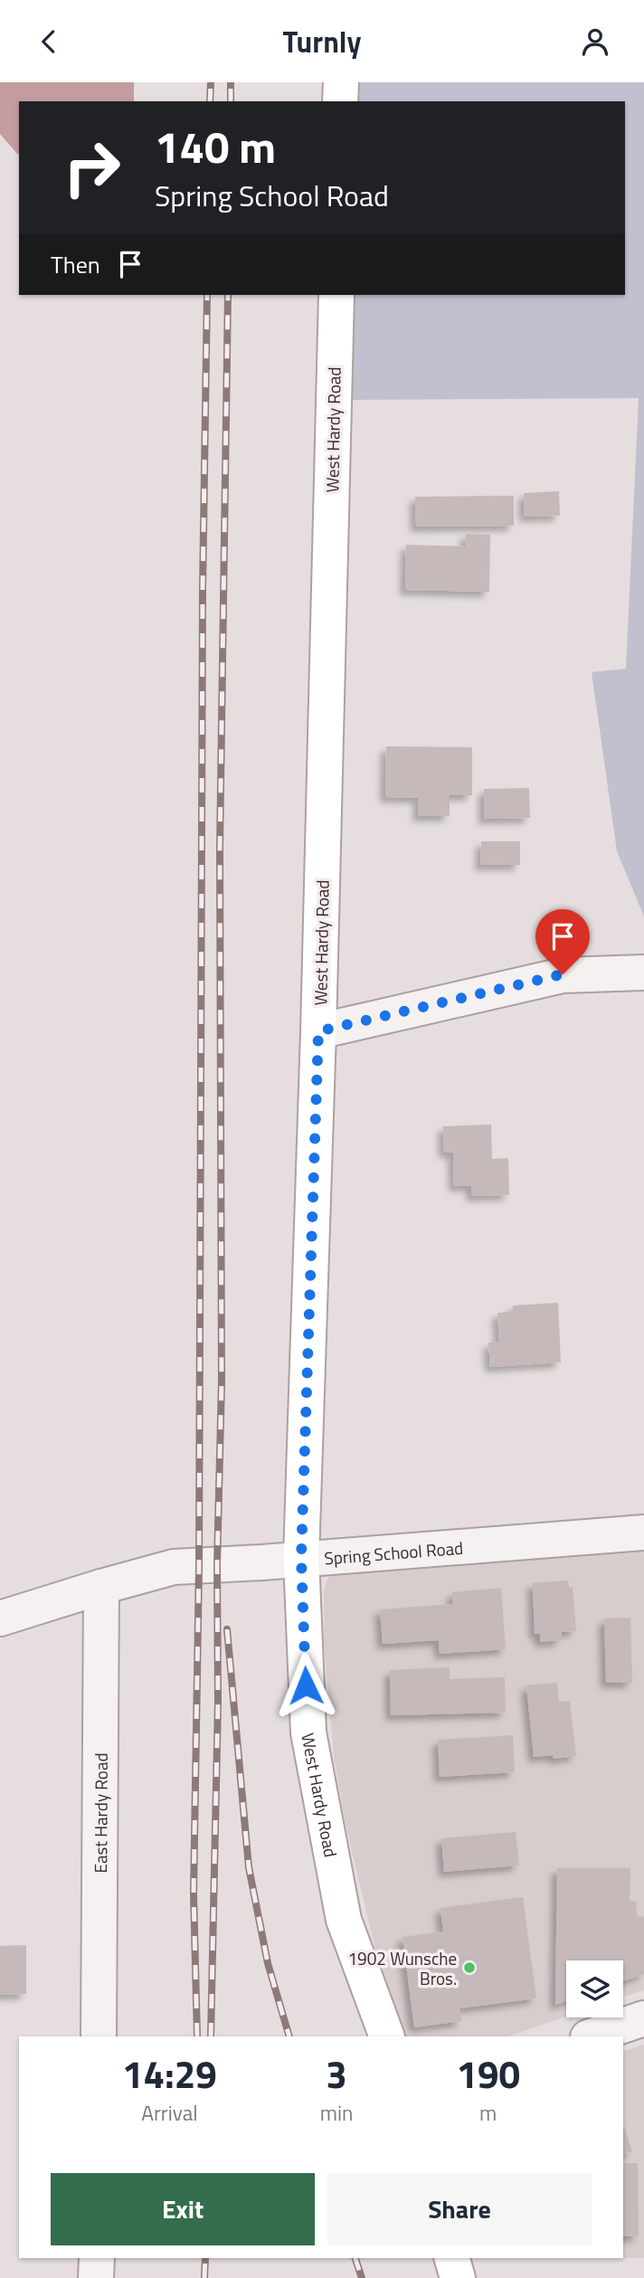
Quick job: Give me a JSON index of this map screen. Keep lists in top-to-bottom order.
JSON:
{
  "streets": {
    "main road": ["West Hardy Road"],
    "street": ["Spring School Road", "East Hardy Road"]
  },
  "crossings": [
    ["West Hardy Road", "Spring School Road"],
    ["Spring School Road", "East Hardy Road"]
  ],
  "places": ["1902 Wunsche Bros."],
  "page": {
    "header": "Turnly",
    "turn": ["140 m", "Spring School Road"],
    "then": "Then",
    "eta": [
      "14:29",
      "Arrival",
      "3",
      "min",
      "190",
      "m"
    ],
    "buttons": ["Exit", "Share"]
  }
}
